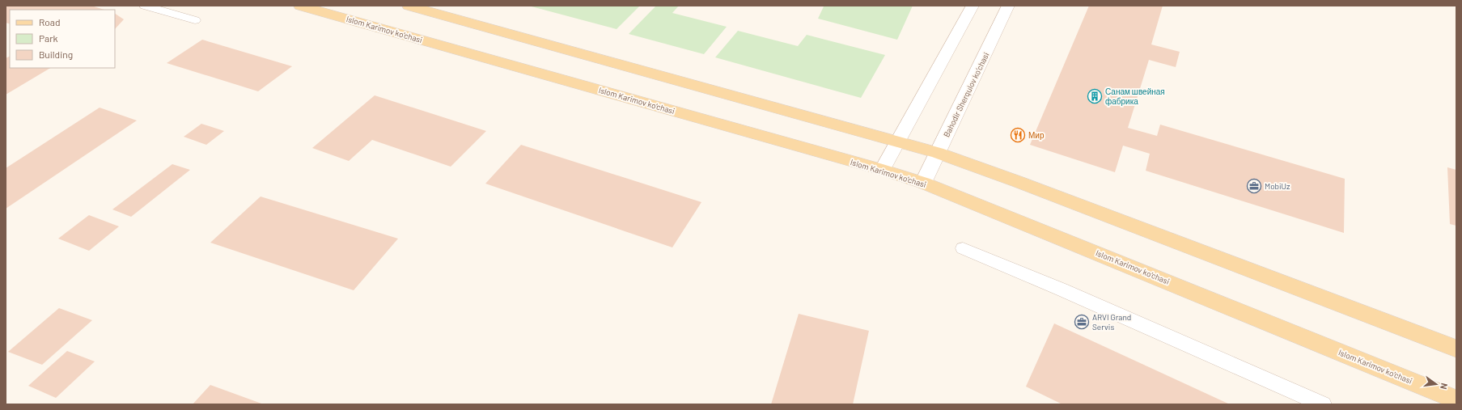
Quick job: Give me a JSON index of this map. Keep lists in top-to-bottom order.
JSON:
{
  "streets": {
    "main road": ["Islom Karimov ko‘chasi", "Bahodir Sherqulov ko‘chasi"]
  },
  "crossings": [
    ["Islom Karimov ko‘chasi", "Bahodir Sherqulov ko‘chasi"]
  ],
  "places": {
    "building": ["Санам швейная фабрика"],
    "restaurant": ["Мир"],
    "office": ["MobiUz", "ARVI Grand Servis"]
  },
  "legend": ["Road", "Park", "Building"],
  "north": "right"
}
